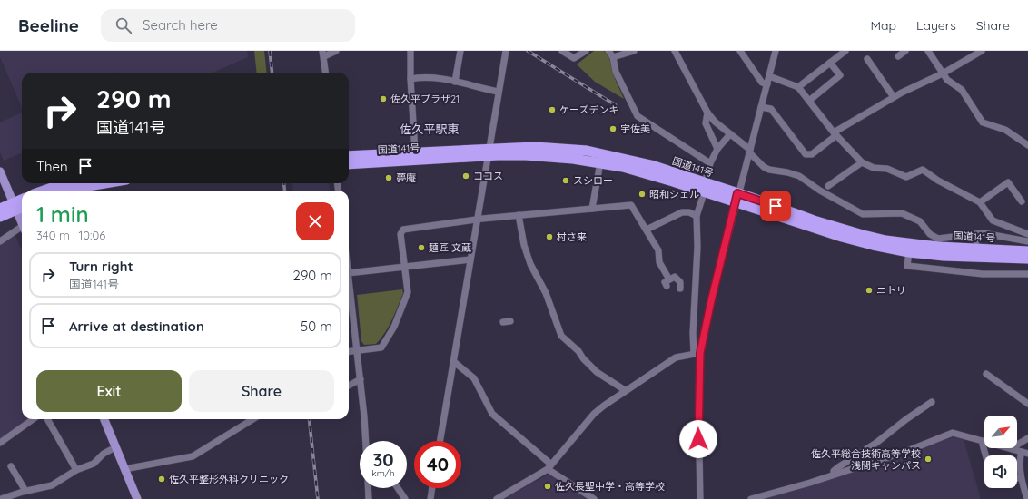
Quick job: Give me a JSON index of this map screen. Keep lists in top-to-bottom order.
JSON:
{
  "streets": {
    "highway": ["国道141号"]
  },
  "districts": ["佐久平駅東"],
  "places": [
    "佐久平プラザ21",
    "ケーズデンキ",
    "宇佐美",
    "ココス",
    "夢庵",
    "スシロー",
    "昭和シェル",
    "村さ来",
    "麺匠 文蔵",
    "ニトリ",
    "佐久平総合技術高等学校 浅間キャンパス",
    "佐久平整形外科クリニック",
    "佐久長聖中学・高等学校"
  ],
  "north": "top right",
  "page": {
    "header": "Beeline",
    "search": "Search here",
    "nav": ["Map", "Layers", "Share"],
    "turn": ["290 m", "国道141号"],
    "then": "Then",
    "heading": ["1 min", "340 m · 10:06"],
    "list": [
      {
        "name": "Turn right",
        "note": "国道141号",
        "value": "290 m"
      },
      {
        "name": "Arrive at destination",
        "value": "50 m"
      }
    ],
    "buttons": ["Exit", "Share"],
    "speed": "30 km/h",
    "limit": "40"
  }
}
